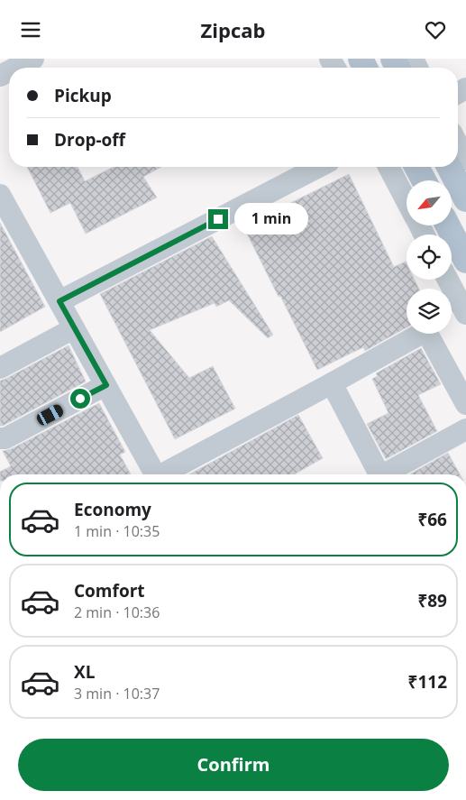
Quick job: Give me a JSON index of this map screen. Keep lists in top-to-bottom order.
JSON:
{
  "north": "bottom left",
  "page": {
    "header": "Zipcab",
    "banner": ["Pickup", "Drop-off"],
    "bubble": "1 min",
    "list": [
      {
        "name": "Economy",
        "note": "1 min · 10:35",
        "value": "₹66"
      },
      {
        "name": "Comfort",
        "note": "2 min · 10:36",
        "value": "₹89"
      },
      {
        "name": "XL",
        "note": "3 min · 10:37",
        "value": "₹112"
      }
    ],
    "buttons": "Confirm"
  }
}
